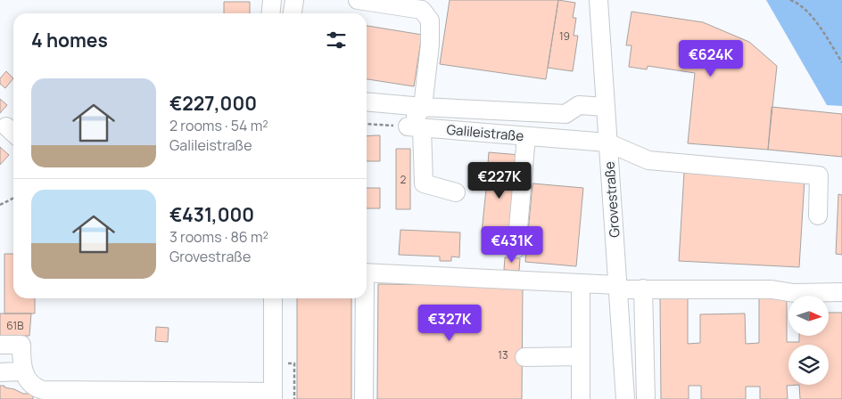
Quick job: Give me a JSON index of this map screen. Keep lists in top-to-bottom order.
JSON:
{
  "streets": {
    "street": ["Galileistraße", "Grovestraße"]
  },
  "crossings": [
    ["Galileistraße", "Grovestraße"]
  ],
  "house_numbers": [
    "19",
    "2",
    "61B",
    "13"
  ],
  "north": "right",
  "page": {
    "heading": "4 homes",
    "price": [
      "€624K",
      "€227K",
      "€431K",
      "€327K"
    ],
    "list": [
      {
        "name": "€227,000",
        "note": "2 rooms · 54 m² · Galileistraße"
      },
      {
        "name": "€431,000",
        "note": "3 rooms · 86 m² · Grovestraße"
      }
    ]
  }
}
